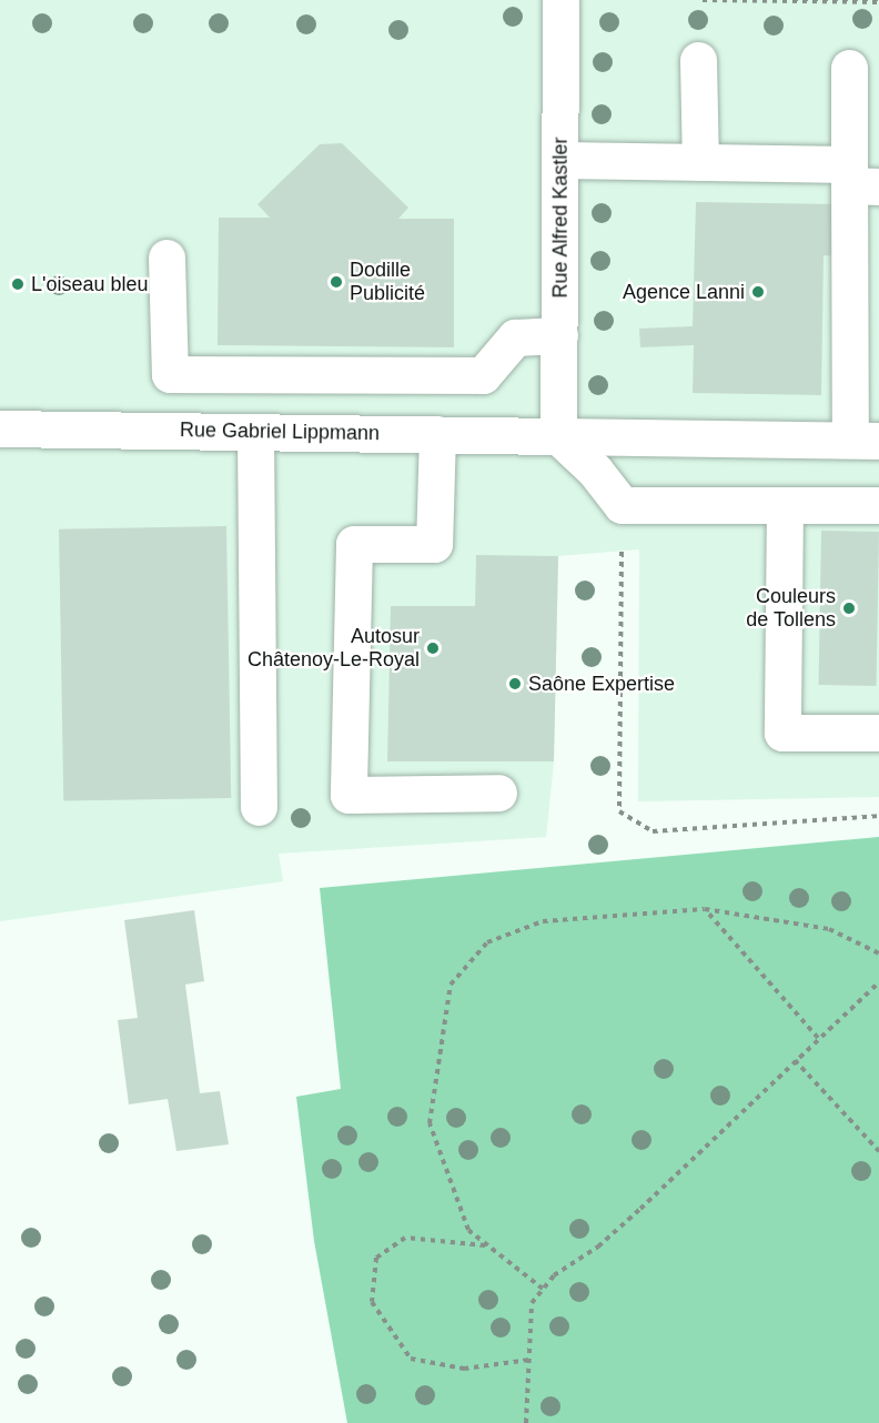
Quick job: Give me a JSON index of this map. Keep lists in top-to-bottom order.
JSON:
{
  "streets": {
    "street": ["Rue Alfred Kastler", "Rue Gabriel Lippmann"]
  },
  "crossings": [
    ["Rue Alfred Kastler", "Rue Gabriel Lippmann"]
  ],
  "places": [
    "Dodille Publicité",
    "L'oiseau bleu",
    "Agence Lanni",
    "Couleurs de Tollens",
    "Autosur Châtenoy-Le-Royal",
    "Saône Expertise"
  ]
}
